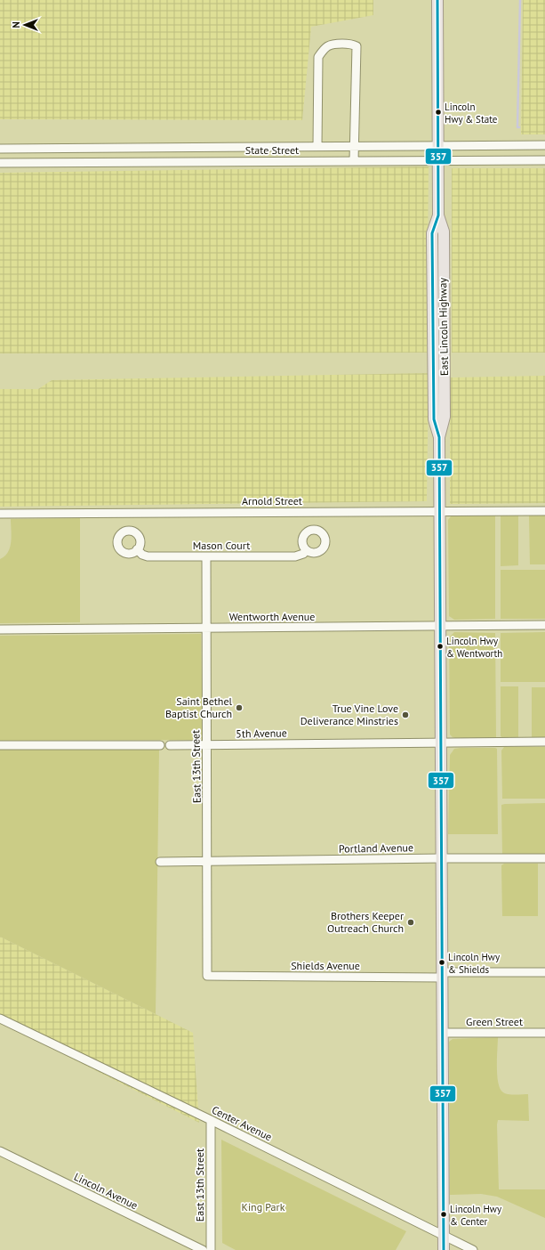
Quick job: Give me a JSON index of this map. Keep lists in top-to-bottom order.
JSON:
{
  "streets": {
    "main road": ["East Lincoln Highway"],
    "street": [
      "State Street",
      "Arnold Street",
      "Mason Court",
      "Wentworth Avenue",
      "5th Avenue",
      "East 13th Street",
      "Portland Avenue",
      "Shields Avenue",
      "Green Street",
      "Center Avenue",
      "Lincoln Avenue"
    ]
  },
  "crossings": [
    ["State Street", "East Lincoln Highway"],
    ["East Lincoln Highway", "Arnold Street"],
    ["East Lincoln Highway", "Wentworth Avenue"],
    ["East Lincoln Highway", "5th Avenue"],
    ["East Lincoln Highway", "Portland Avenue"],
    ["East Lincoln Highway", "Shields Avenue"],
    ["East Lincoln Highway", "Green Street"],
    ["East Lincoln Highway", "Center Avenue"],
    ["Mason Court", "East 13th Street"],
    ["Wentworth Avenue", "East 13th Street"],
    ["5th Avenue", "East 13th Street"],
    ["East 13th Street", "Portland Avenue"],
    ["East 13th Street", "Shields Avenue"],
    ["East 13th Street", "Center Avenue"]
  ],
  "parks": ["King Park"],
  "places": [
    "Lincoln Hwy & State",
    "Lincoln Hwy & Wentworth",
    "Saint Bethel Baptist Church",
    "True Vine Love Deliverance Minstries",
    "Brothers Keeper Outreach Church",
    "Lincoln Hwy & Shields",
    "Lincoln Hwy & Center"
  ],
  "lines": ["transit line 357"],
  "north": "left"
}
